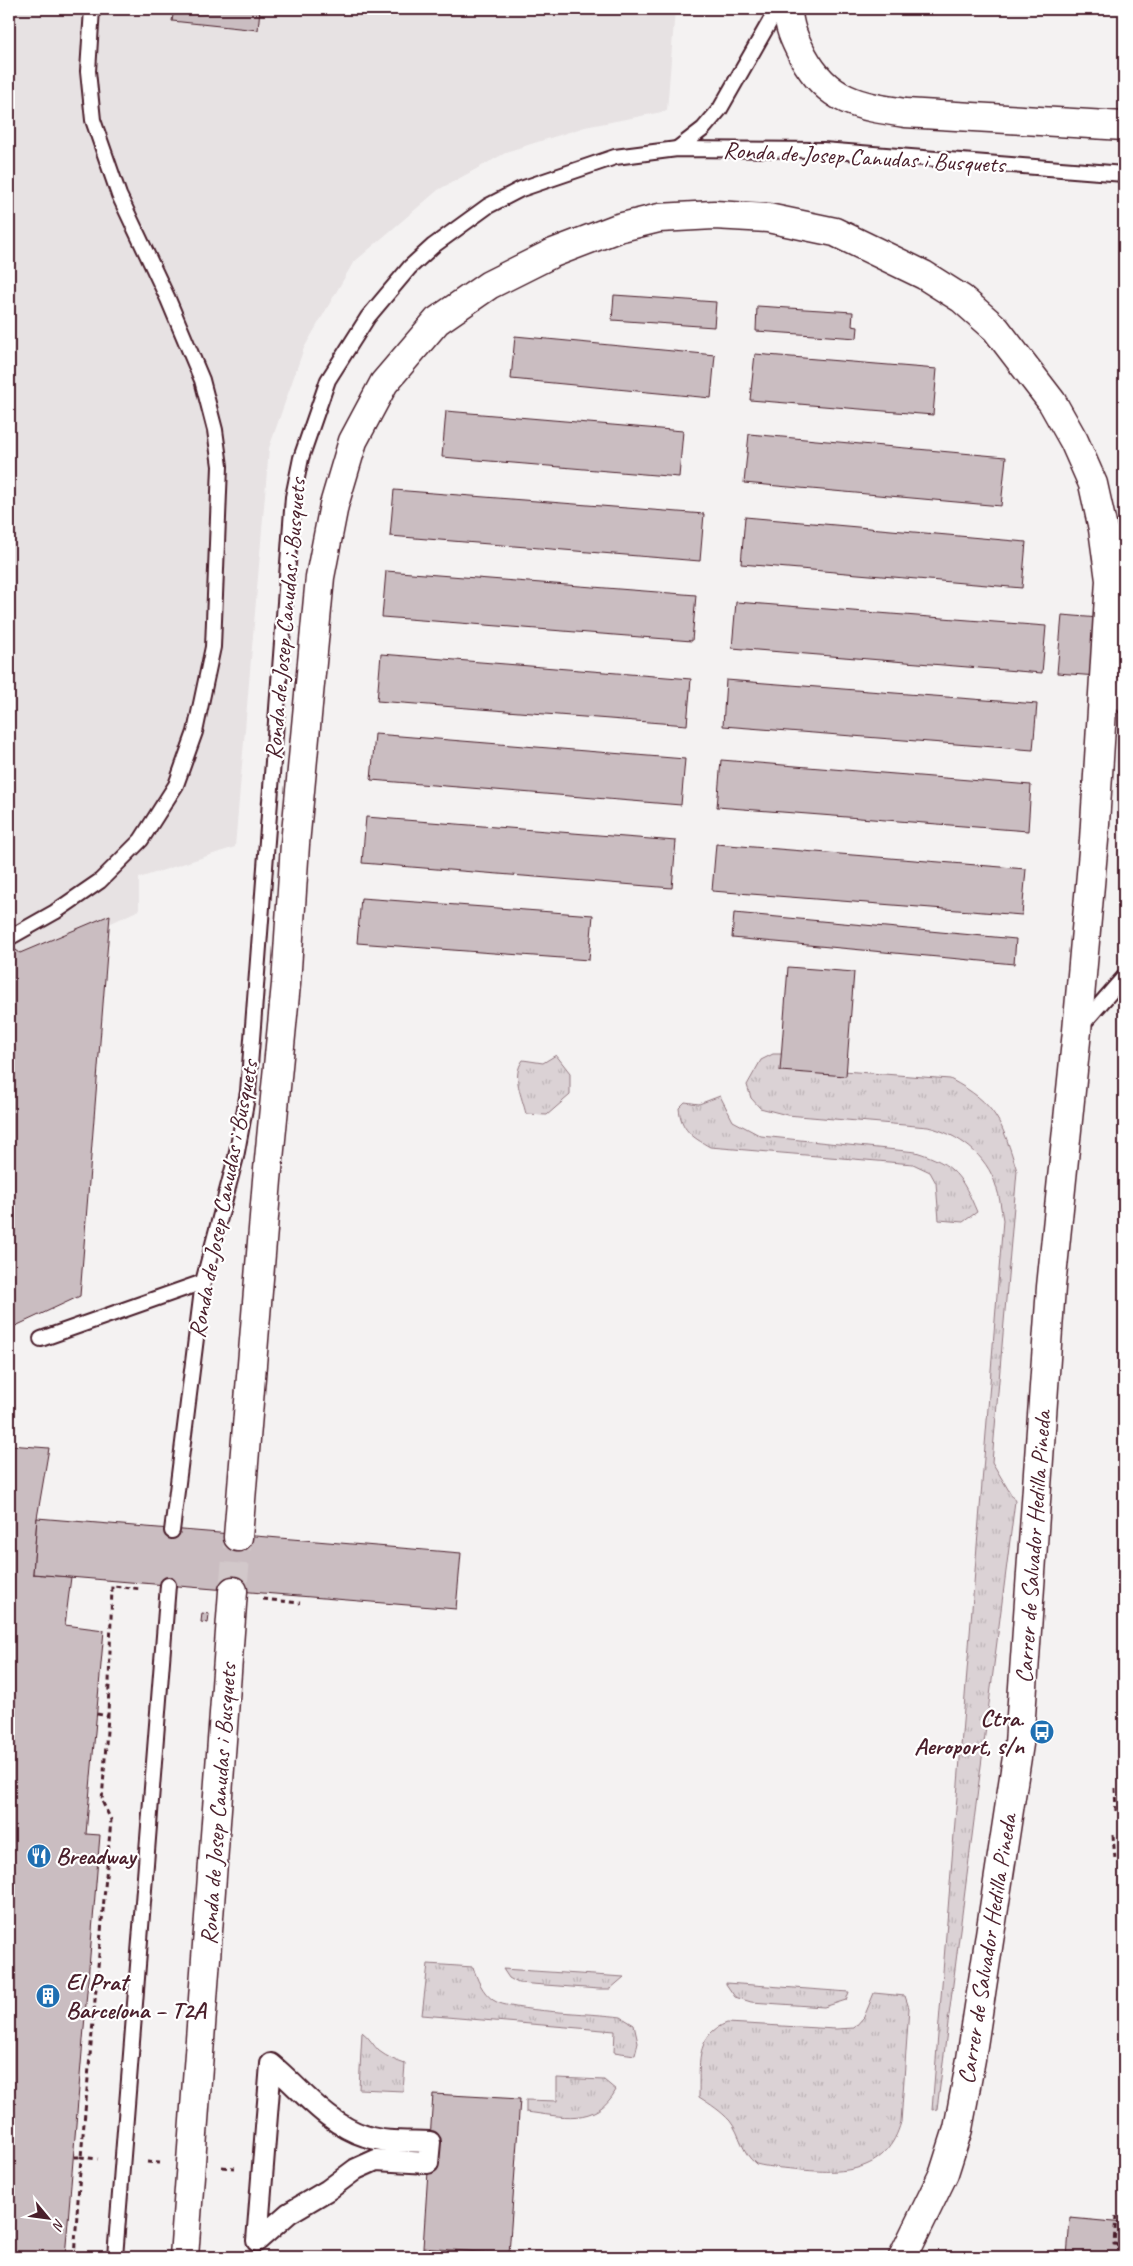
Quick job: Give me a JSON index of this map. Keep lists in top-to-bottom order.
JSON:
{
  "streets": {
    "main road": ["Ronda de Josep Canudas i Busquets", "Carrer de Salvador Hedilla Pineda"]
  },
  "crossings": [
    ["Ronda de Josep Canudas i Busquets", "Carrer de Salvador Hedilla Pineda"]
  ],
  "places": {
    "bus stop": ["Ctra. Aeroport, s/n"],
    "restaurant": ["Breadway"],
    "building": ["El Prat Barcelona – T2A"]
  },
  "north": "bottom right"
}
